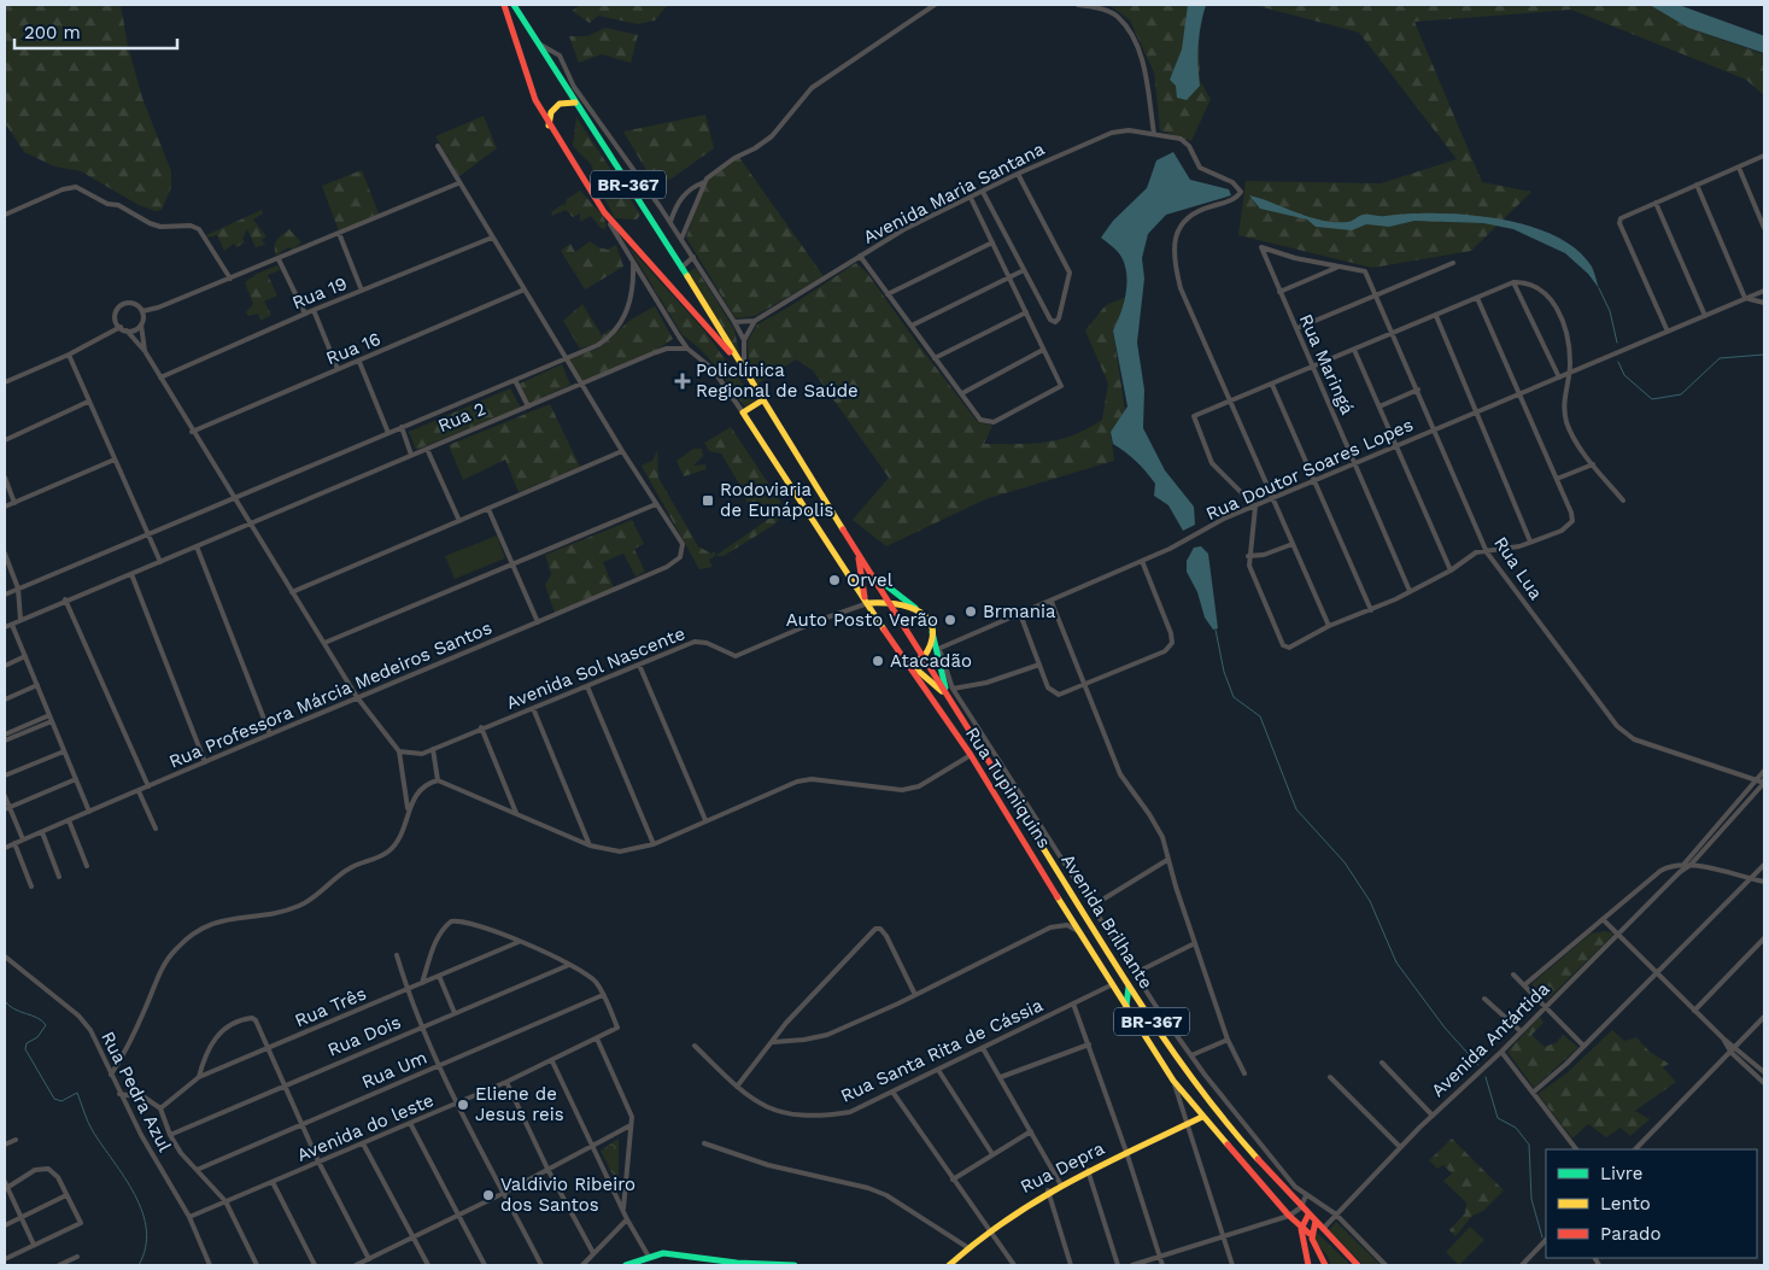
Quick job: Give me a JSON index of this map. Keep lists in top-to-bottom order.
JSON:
{
  "streets": {
    "main road": [
      "BR-367",
      "Rua Tupiniquins",
      "Avenida Brilhante",
      "Rua Depra"
    ],
    "street": [
      "Avenida Maria Santana",
      "Rua 19",
      "Rua 16",
      "Rua Maringá",
      "Rua 2",
      "Rua Doutor Soares Lopes",
      "Rua Lua",
      "Avenida Sol Nascente",
      "Rua Professora Márcia Medeiros Santos",
      "Rua Três",
      "Rua Dois",
      "Avenida Antártida",
      "Rua Santa Rita de Cássia",
      "Rua Um",
      "Rua Pedra Azul",
      "Avenida do leste"
    ]
  },
  "crossings": [
    ["BR-367", "Avenida Maria Santana"],
    ["BR-367", "Avenida Brilhante"],
    ["Rua Maringá", "Rua Doutor Soares Lopes"],
    ["Rua Maringá", "Rua Lua"],
    ["Rua Doutor Soares Lopes", "Rua Lua"],
    ["Rua Lua", "Avenida Antártida"],
    ["Avenida Sol Nascente", "Rua Tupiniquins"],
    ["Rua Tupiniquins", "Rua Santa Rita de Cássia"],
    ["Rua Tupiniquins", "Rua Depra"],
    ["Avenida Brilhante", "Avenida Antártida"],
    ["Rua Um", "Avenida do leste"],
    ["Rua Pedra Azul", "Avenida do leste"]
  ],
  "places": {
    "health": ["Policlínica Regional de Saúde"],
    "transit": ["Rodoviaria de Eunápolis"],
    "other": [
      "Orvel",
      "Brmania",
      "Auto Posto Verão",
      "Atacadão",
      "Eliene de Jesus reis",
      "Valdivio Ribeiro dos Santos"
    ]
  },
  "legend": ["Livre", "Lento", "Parado"],
  "scale_bar": "200 m"
}
